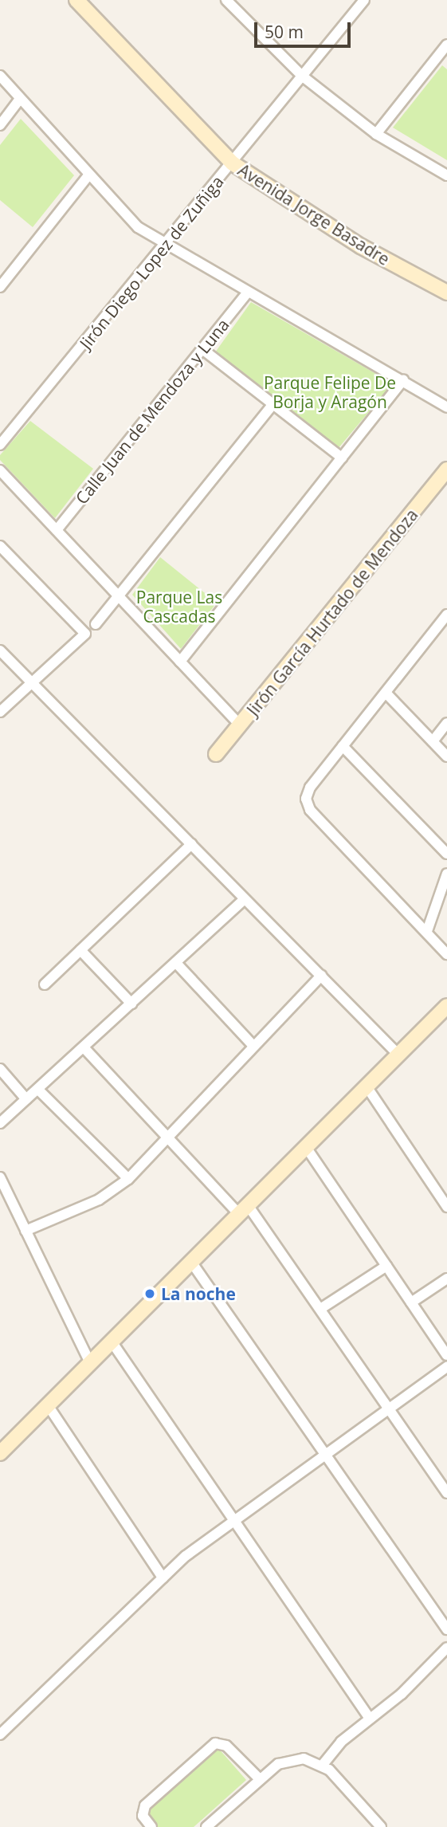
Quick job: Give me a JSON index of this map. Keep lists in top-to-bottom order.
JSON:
{
  "streets": {
    "street": [
      "Avenida Jorge Basadre",
      "Jirón Diego Lopez de Zuñiga",
      "Calle Juan de Mendoza y Luna",
      "Jirón García Hurtado de Mendoza"
    ]
  },
  "crossings": [
    ["Avenida Jorge Basadre", "Jirón Diego Lopez de Zuñiga"]
  ],
  "parks": ["Parque Felipe De Borja y Aragón", "Parque Las Cascadas"],
  "places": ["La noche"],
  "scale_bar": "50 m"
}
